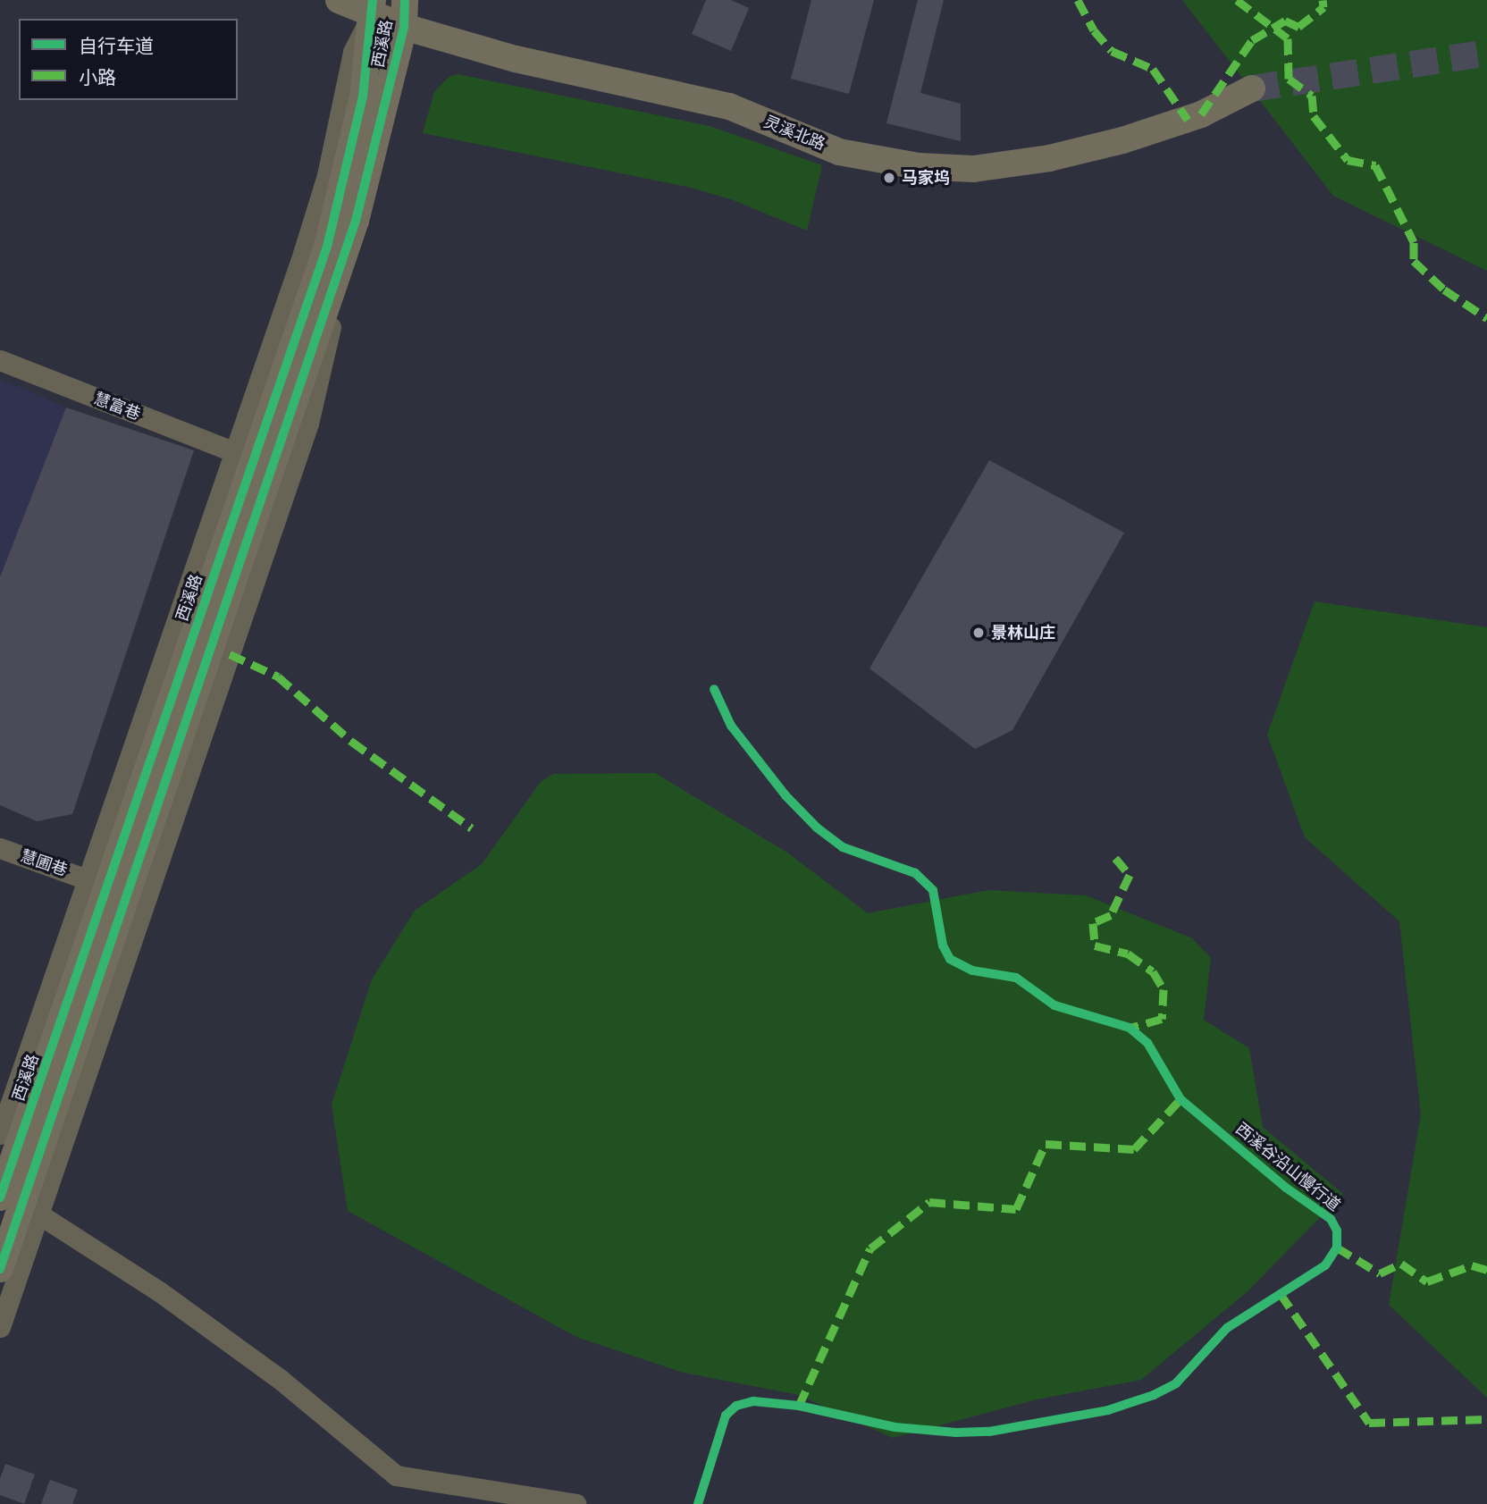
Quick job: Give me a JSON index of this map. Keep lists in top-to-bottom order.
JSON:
{
  "streets": {
    "main road": ["西溪路", "灵溪北路"],
    "street": ["慧富巷", "慧圃巷"],
    "cycle path": ["西溪谷沿山慢行道"]
  },
  "crossings": [
    ["西溪路", "灵溪北路"],
    ["西溪路", "慧富巷"],
    ["西溪路", "慧圃巷"]
  ],
  "places": ["马家坞", "景林山庄"],
  "legend": ["自行车道", "小路"]
}
